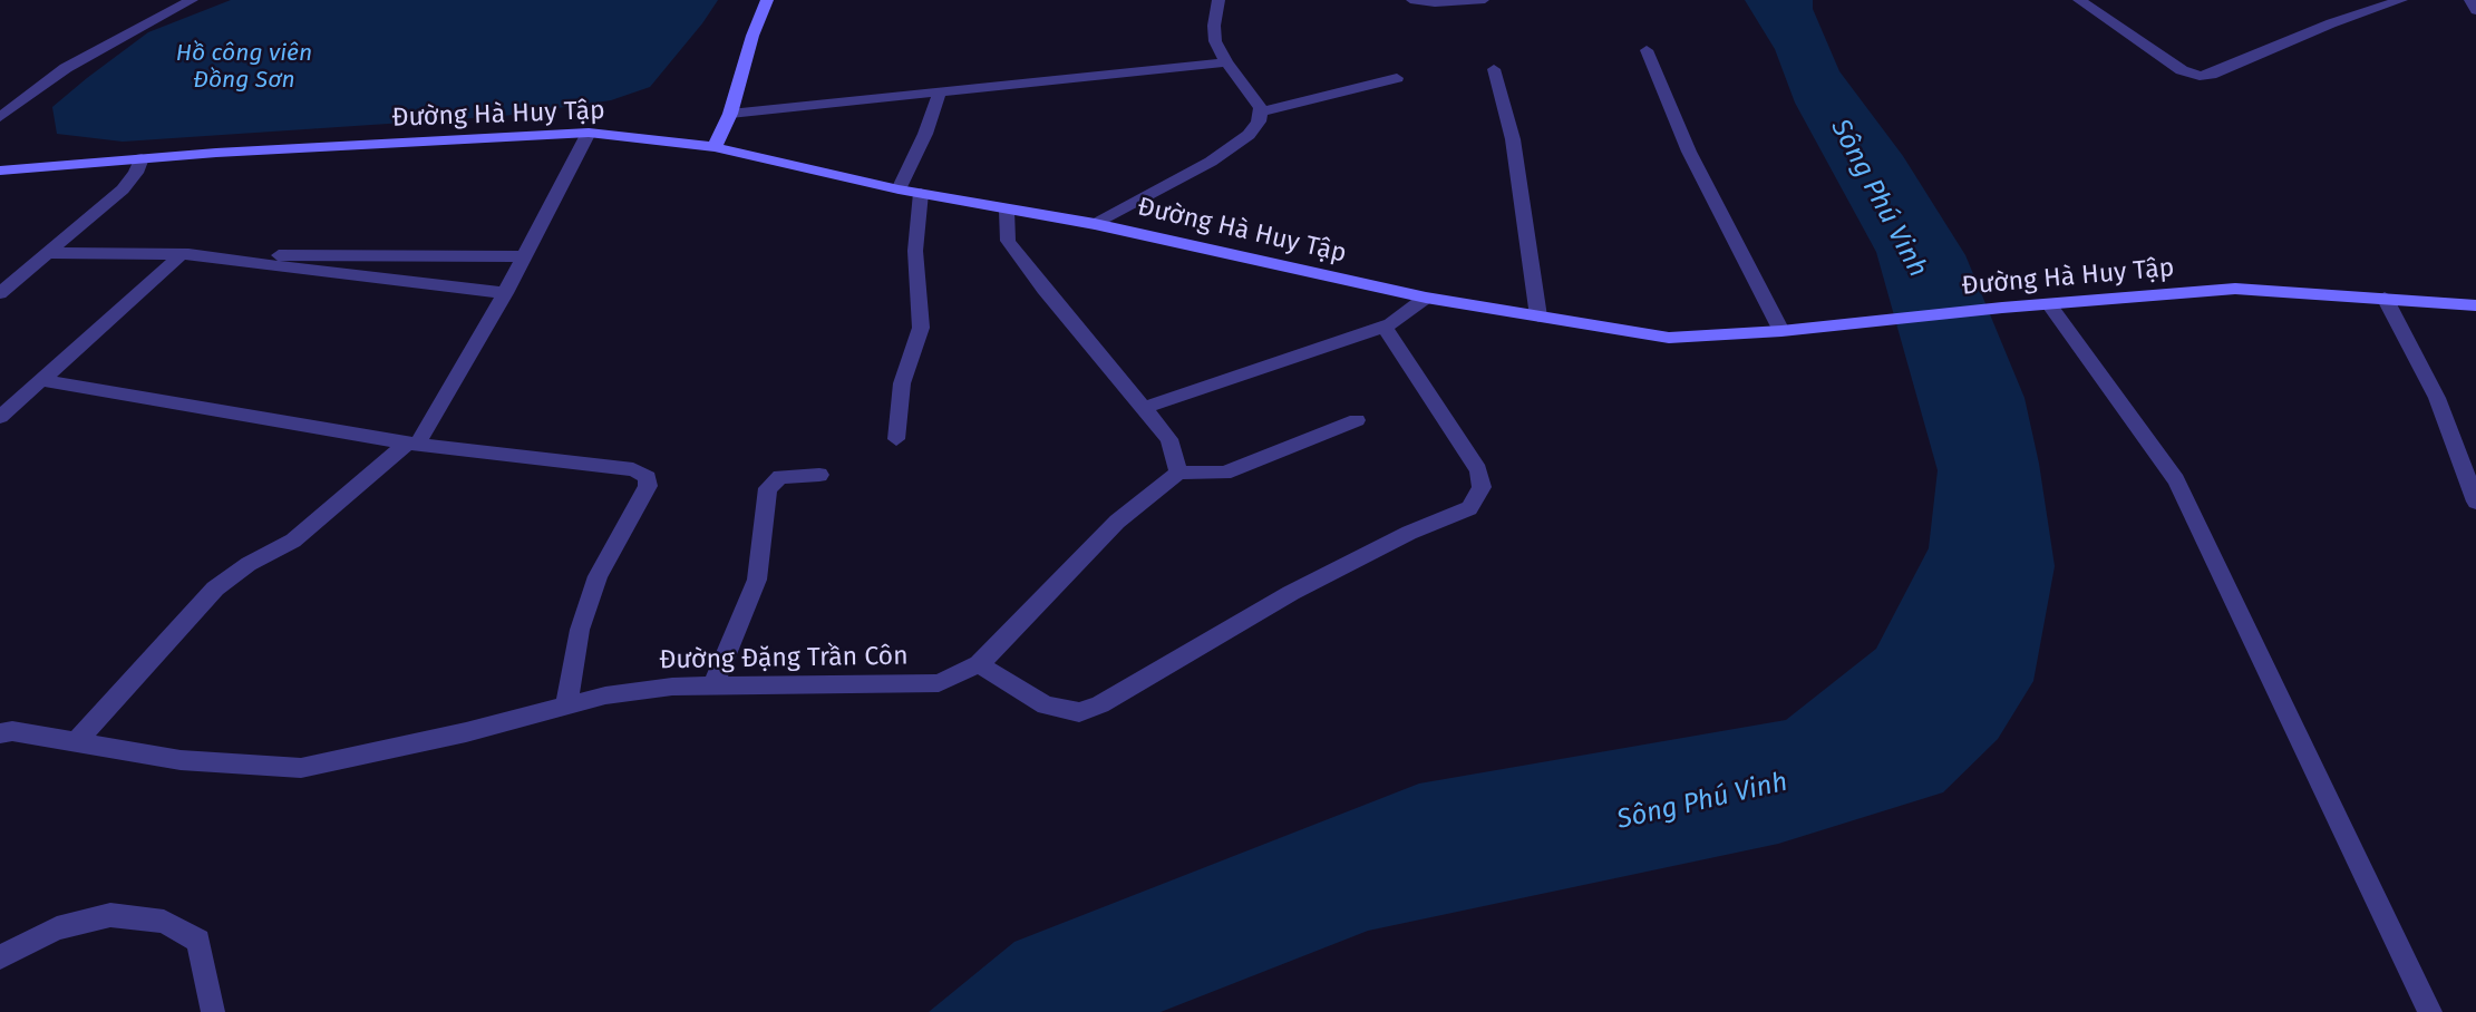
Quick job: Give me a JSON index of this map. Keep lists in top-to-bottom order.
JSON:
{
  "streets": {
    "main road": ["Đường Hà Huy Tập"],
    "street": ["Đường Đặng Trần Côn"]
  },
  "water": ["Hồ công viên Đồng Sơn", "Sông Phú Vinh"]
}
